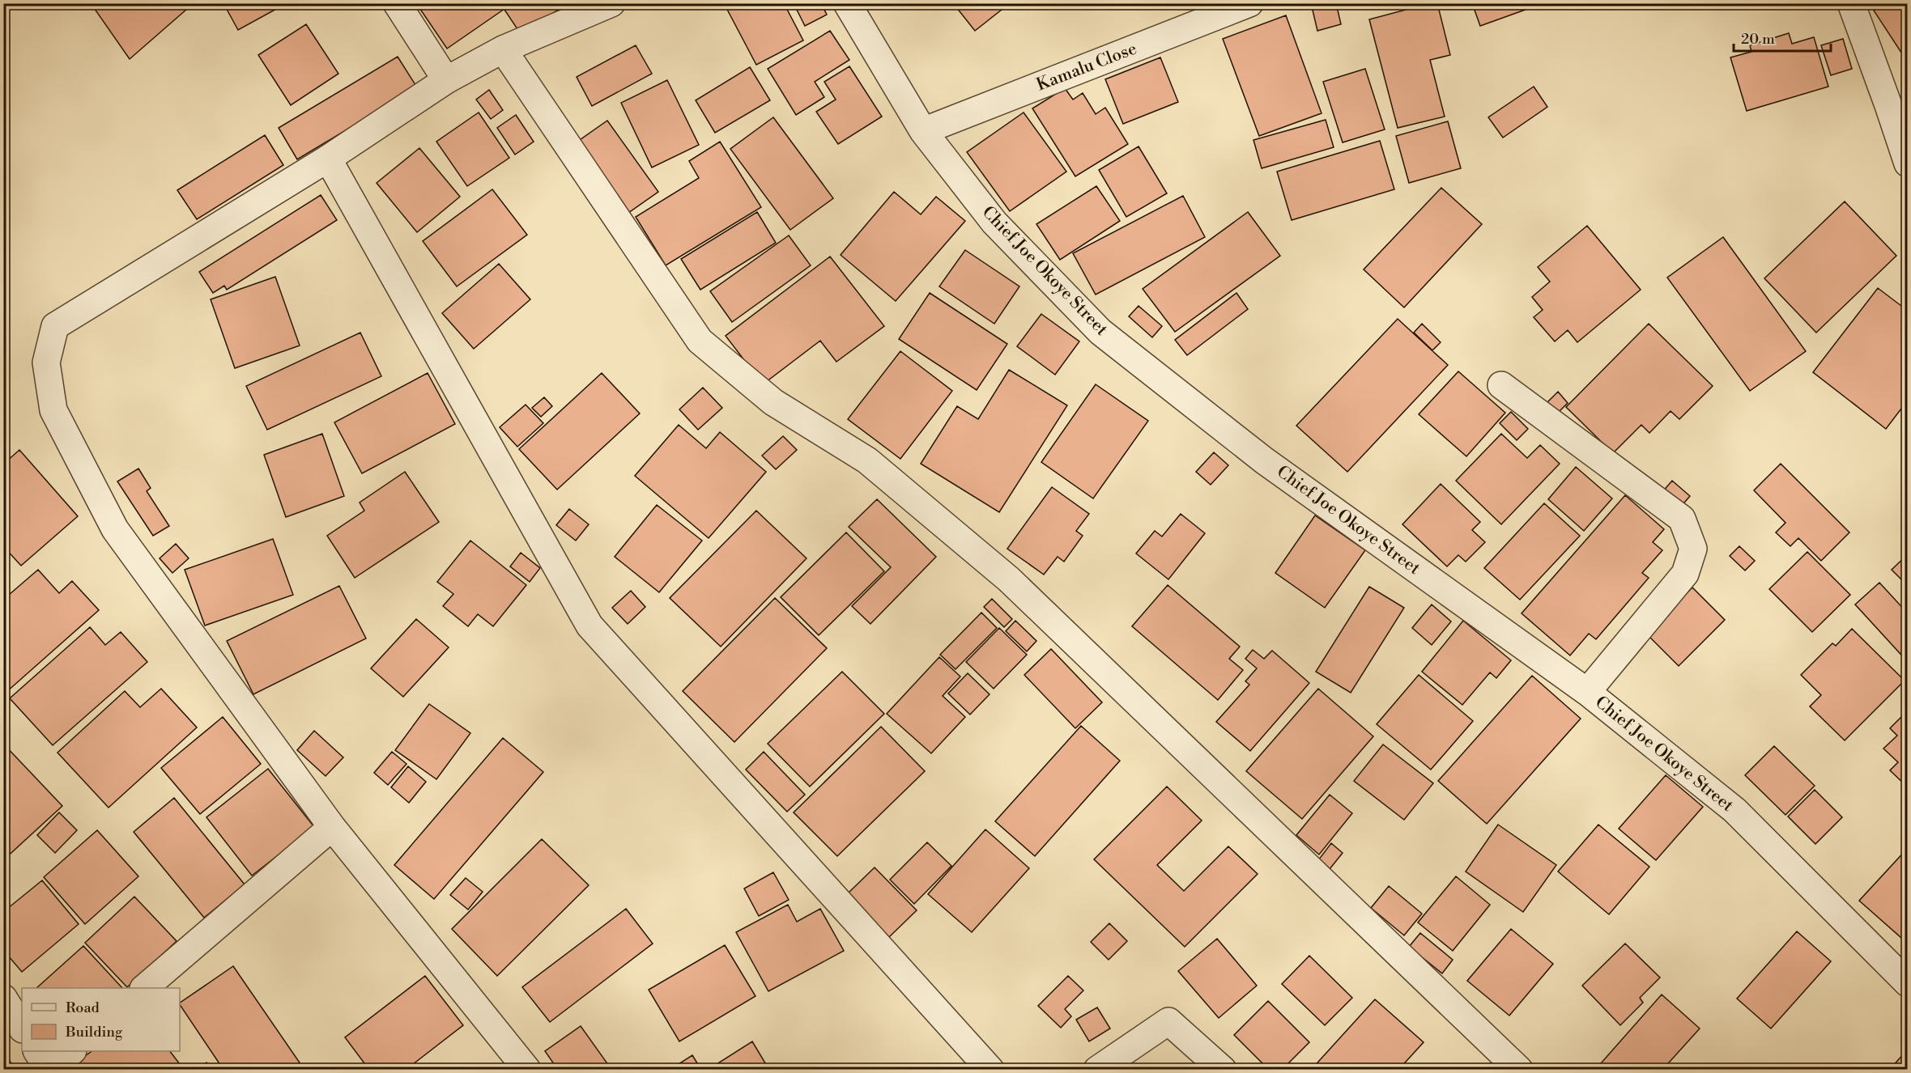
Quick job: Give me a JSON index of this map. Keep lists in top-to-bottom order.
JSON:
{
  "streets": {
    "street": ["Kamalu Close", "Chief Joe Okoye Street"]
  },
  "crossings": [
    ["Kamalu Close", "Chief Joe Okoye Street"]
  ],
  "legend": ["Road", "Building"],
  "scale_bar": "20 m"
}
